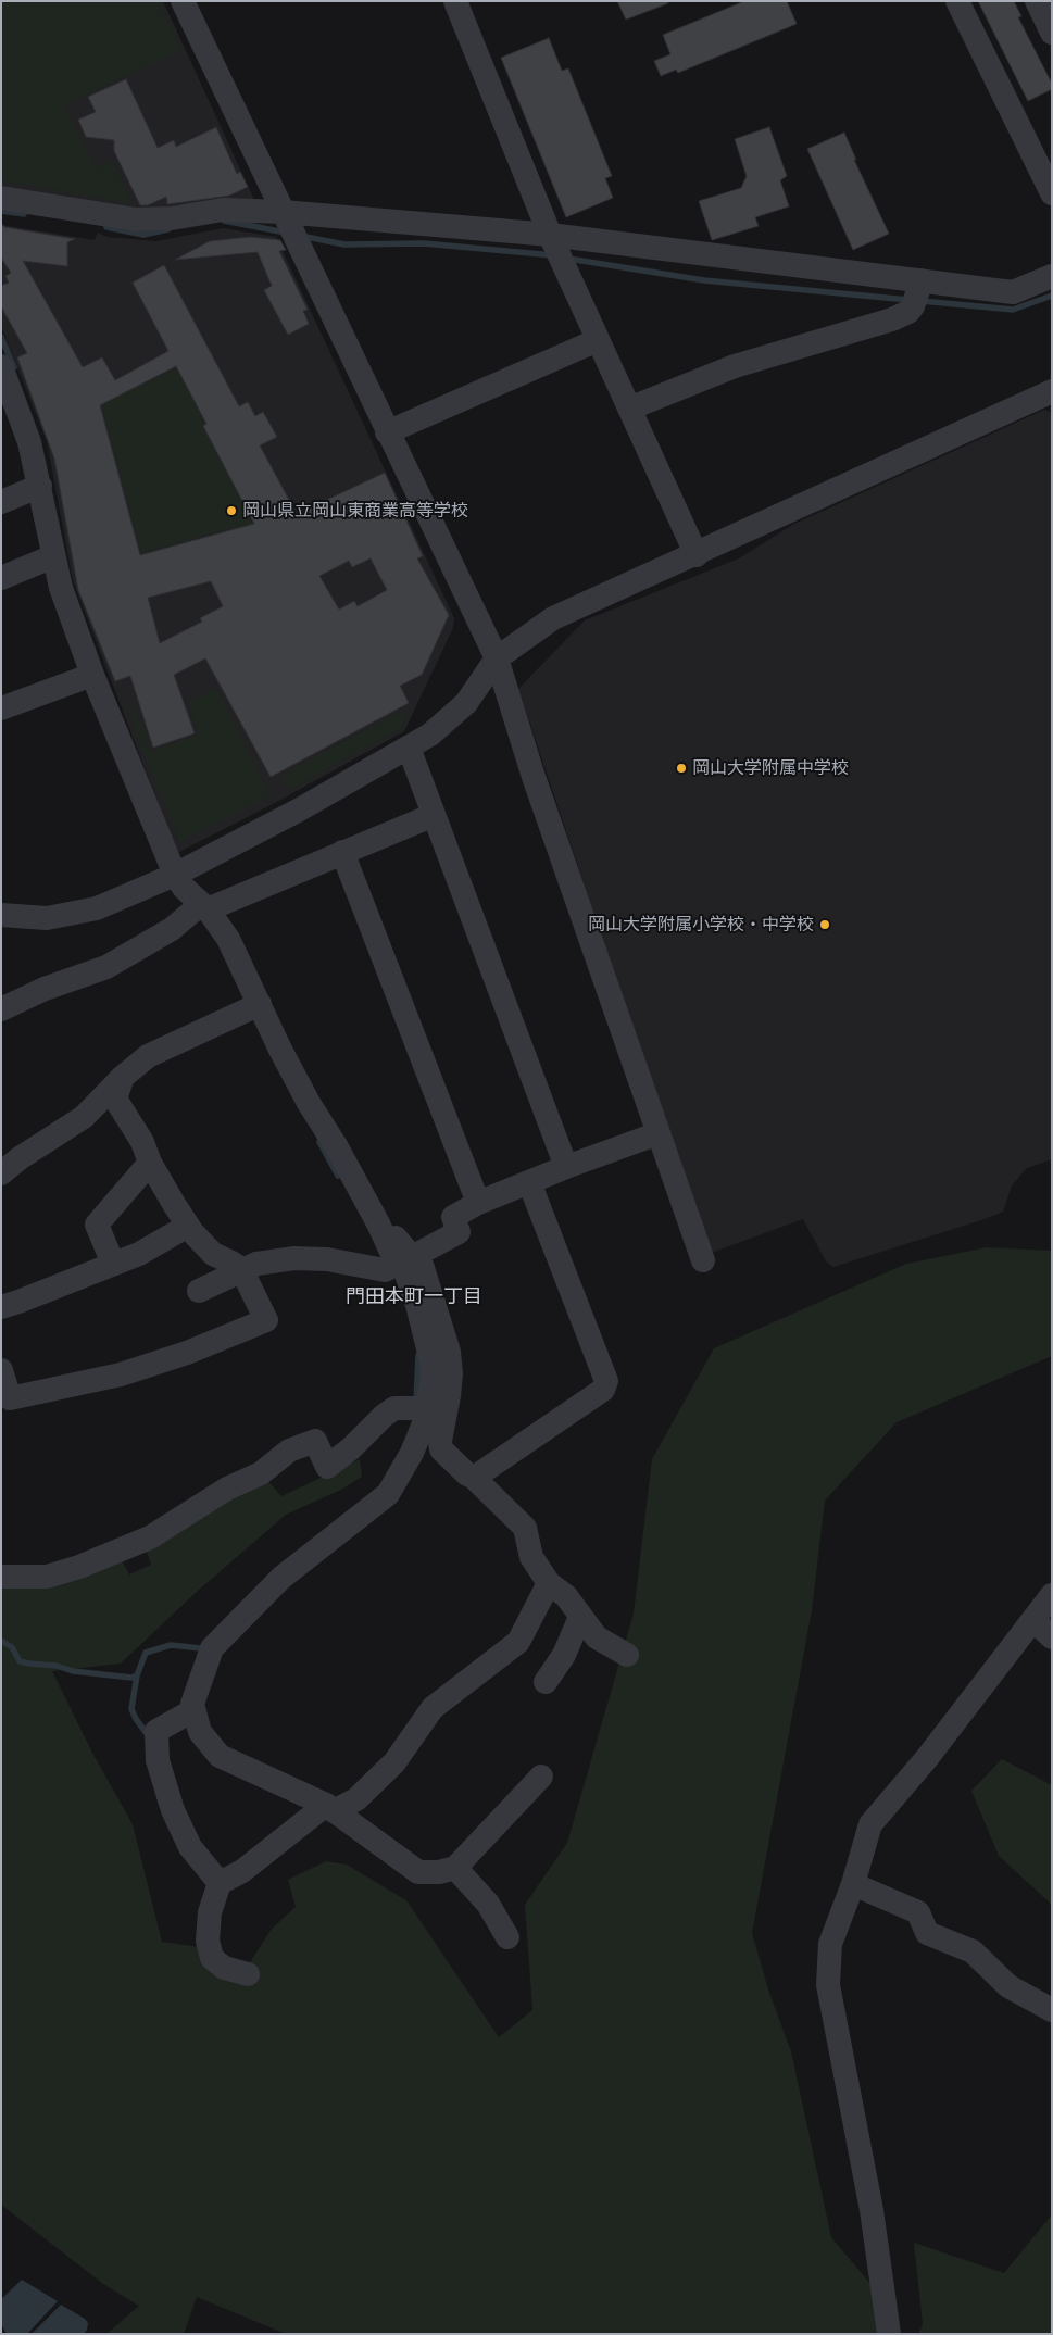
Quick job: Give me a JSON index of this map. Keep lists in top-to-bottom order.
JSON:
{
  "districts": ["門田本町一丁目"],
  "places": ["岡山県立岡山東商業高等学校", "岡山大学附属中学校", "岡山大学附属小学校・中学校"]
}
